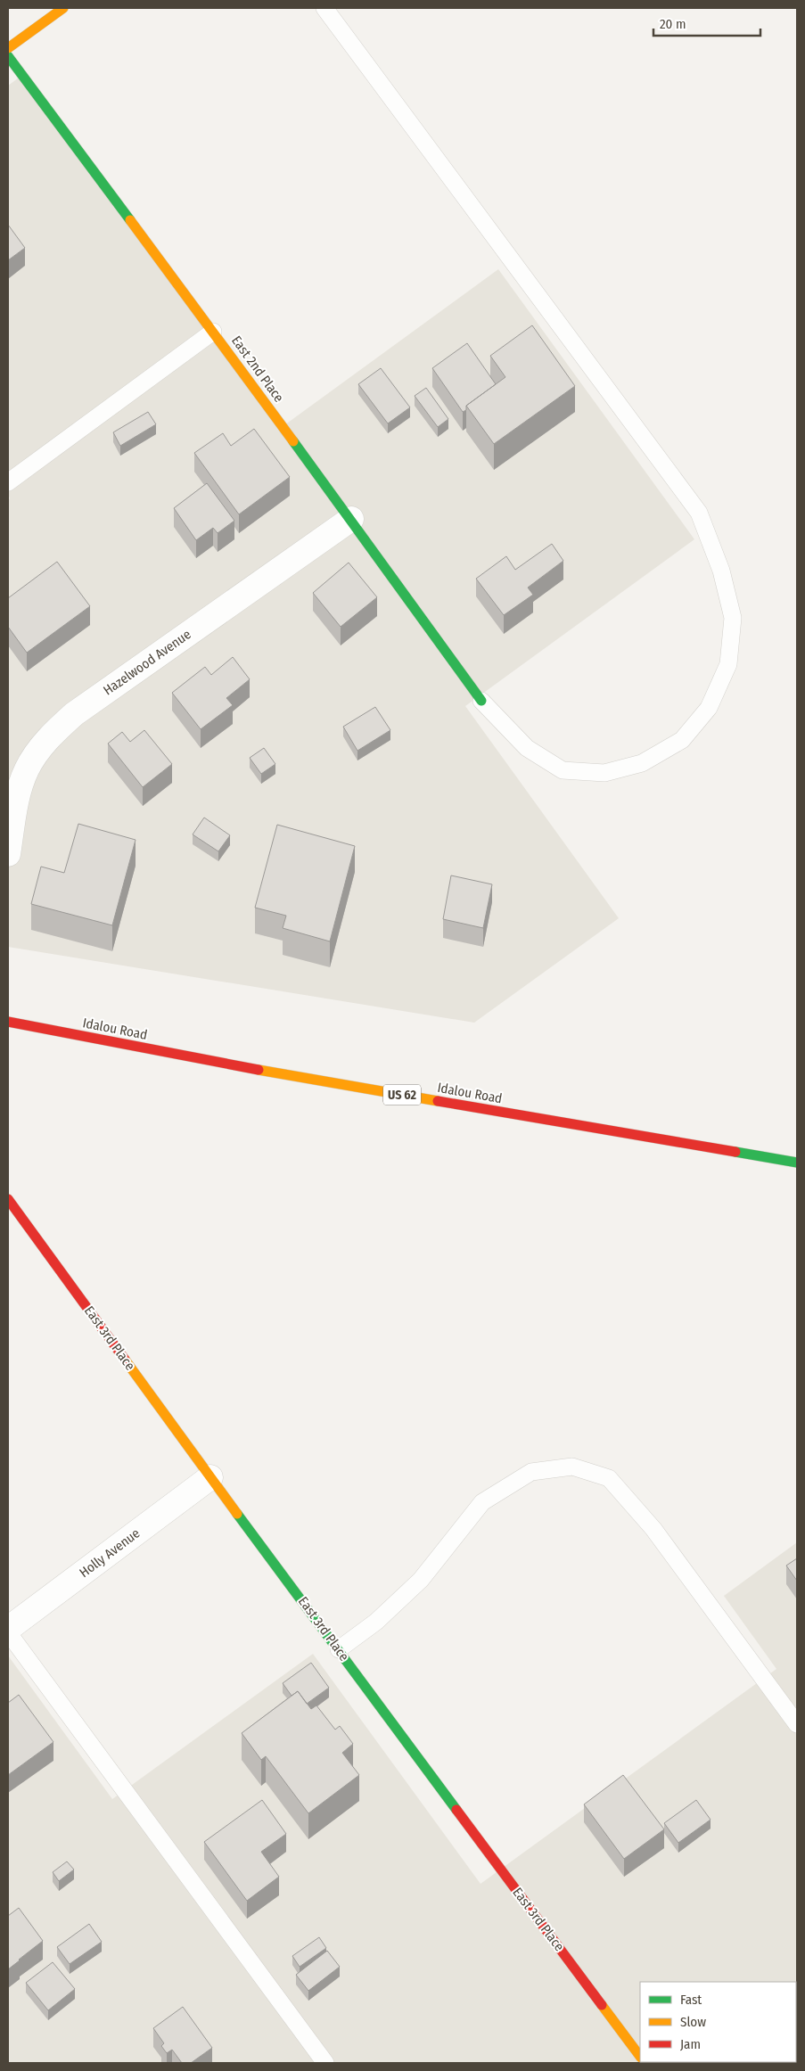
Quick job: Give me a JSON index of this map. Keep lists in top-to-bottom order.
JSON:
{
  "streets": {
    "street": [
      "East 2nd Place",
      "Hazelwood Avenue",
      "Idalou Road",
      "US 62",
      "East 3rd Place",
      "Holly Avenue"
    ]
  },
  "crossings": [
    ["East 2nd Place", "Hazelwood Avenue"],
    ["East 3rd Place", "Holly Avenue"]
  ],
  "legend": ["Fast", "Slow", "Jam"],
  "scale_bar": "20 m"
}
